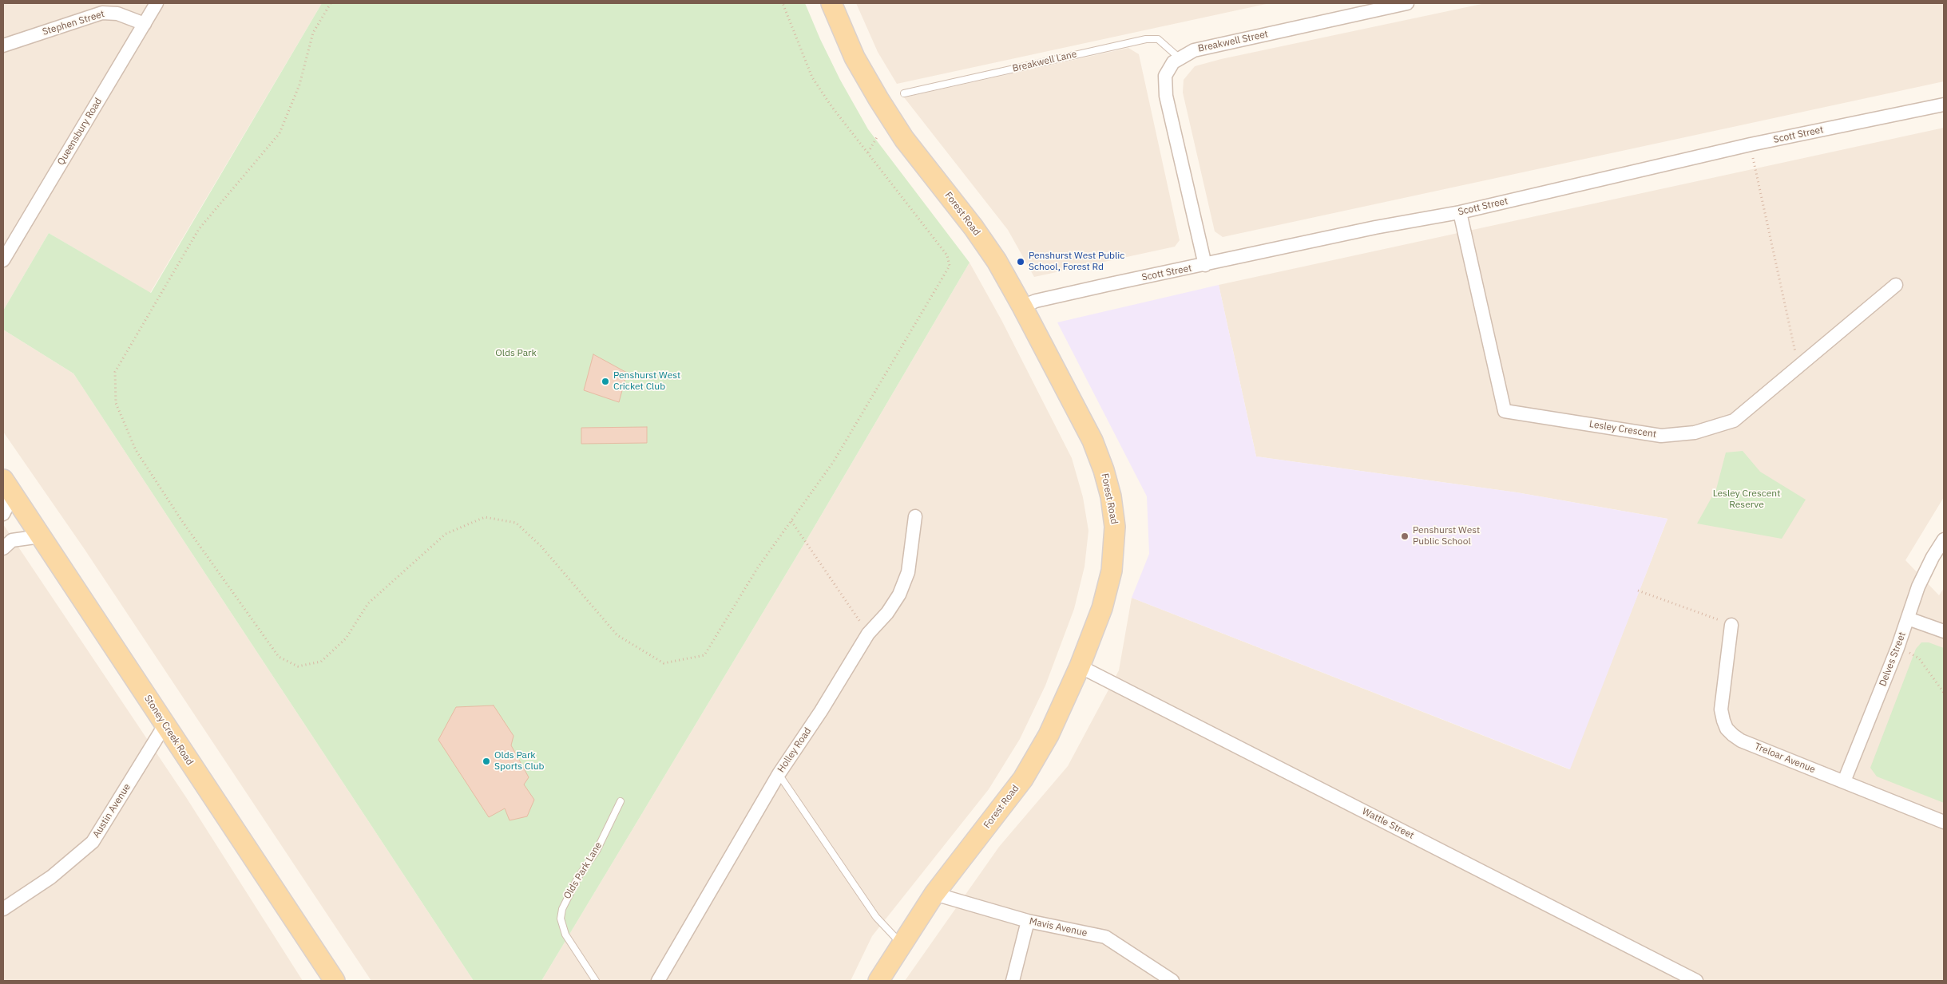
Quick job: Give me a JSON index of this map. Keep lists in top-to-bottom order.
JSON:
{
  "streets": {
    "main road": ["Forest Road", "Stoney Creek Road"],
    "street": [
      "Stephen Street",
      "Breakwell Street",
      "Queensbury Road",
      "Scott Street",
      "Lesley Crescent",
      "Delves Street",
      "Holley Road",
      "Treloar Avenue",
      "Austin Avenue",
      "Wattle Street",
      "Mavis Avenue"
    ],
    "lane": ["Breakwell Lane", "Olds Park Lane"]
  },
  "crossings": [
    ["Stephen Street", "Queensbury Road"],
    ["Breakwell Street", "Breakwell Lane"],
    ["Breakwell Street", "Scott Street"],
    ["Scott Street", "Forest Road"],
    ["Scott Street", "Lesley Crescent"],
    ["Forest Road", "Wattle Street"],
    ["Forest Road", "Mavis Avenue"],
    ["Delves Street", "Treloar Avenue"],
    ["Stoney Creek Road", "Austin Avenue"]
  ],
  "parks": ["Olds Park", "Lesley Crescent Reserve"],
  "places": [
    "Penshurst West Public School, Forest Rd",
    "Penshurst West Cricket Club",
    "Penshurst West Public School",
    "Olds Park Sports Club"
  ]
}
